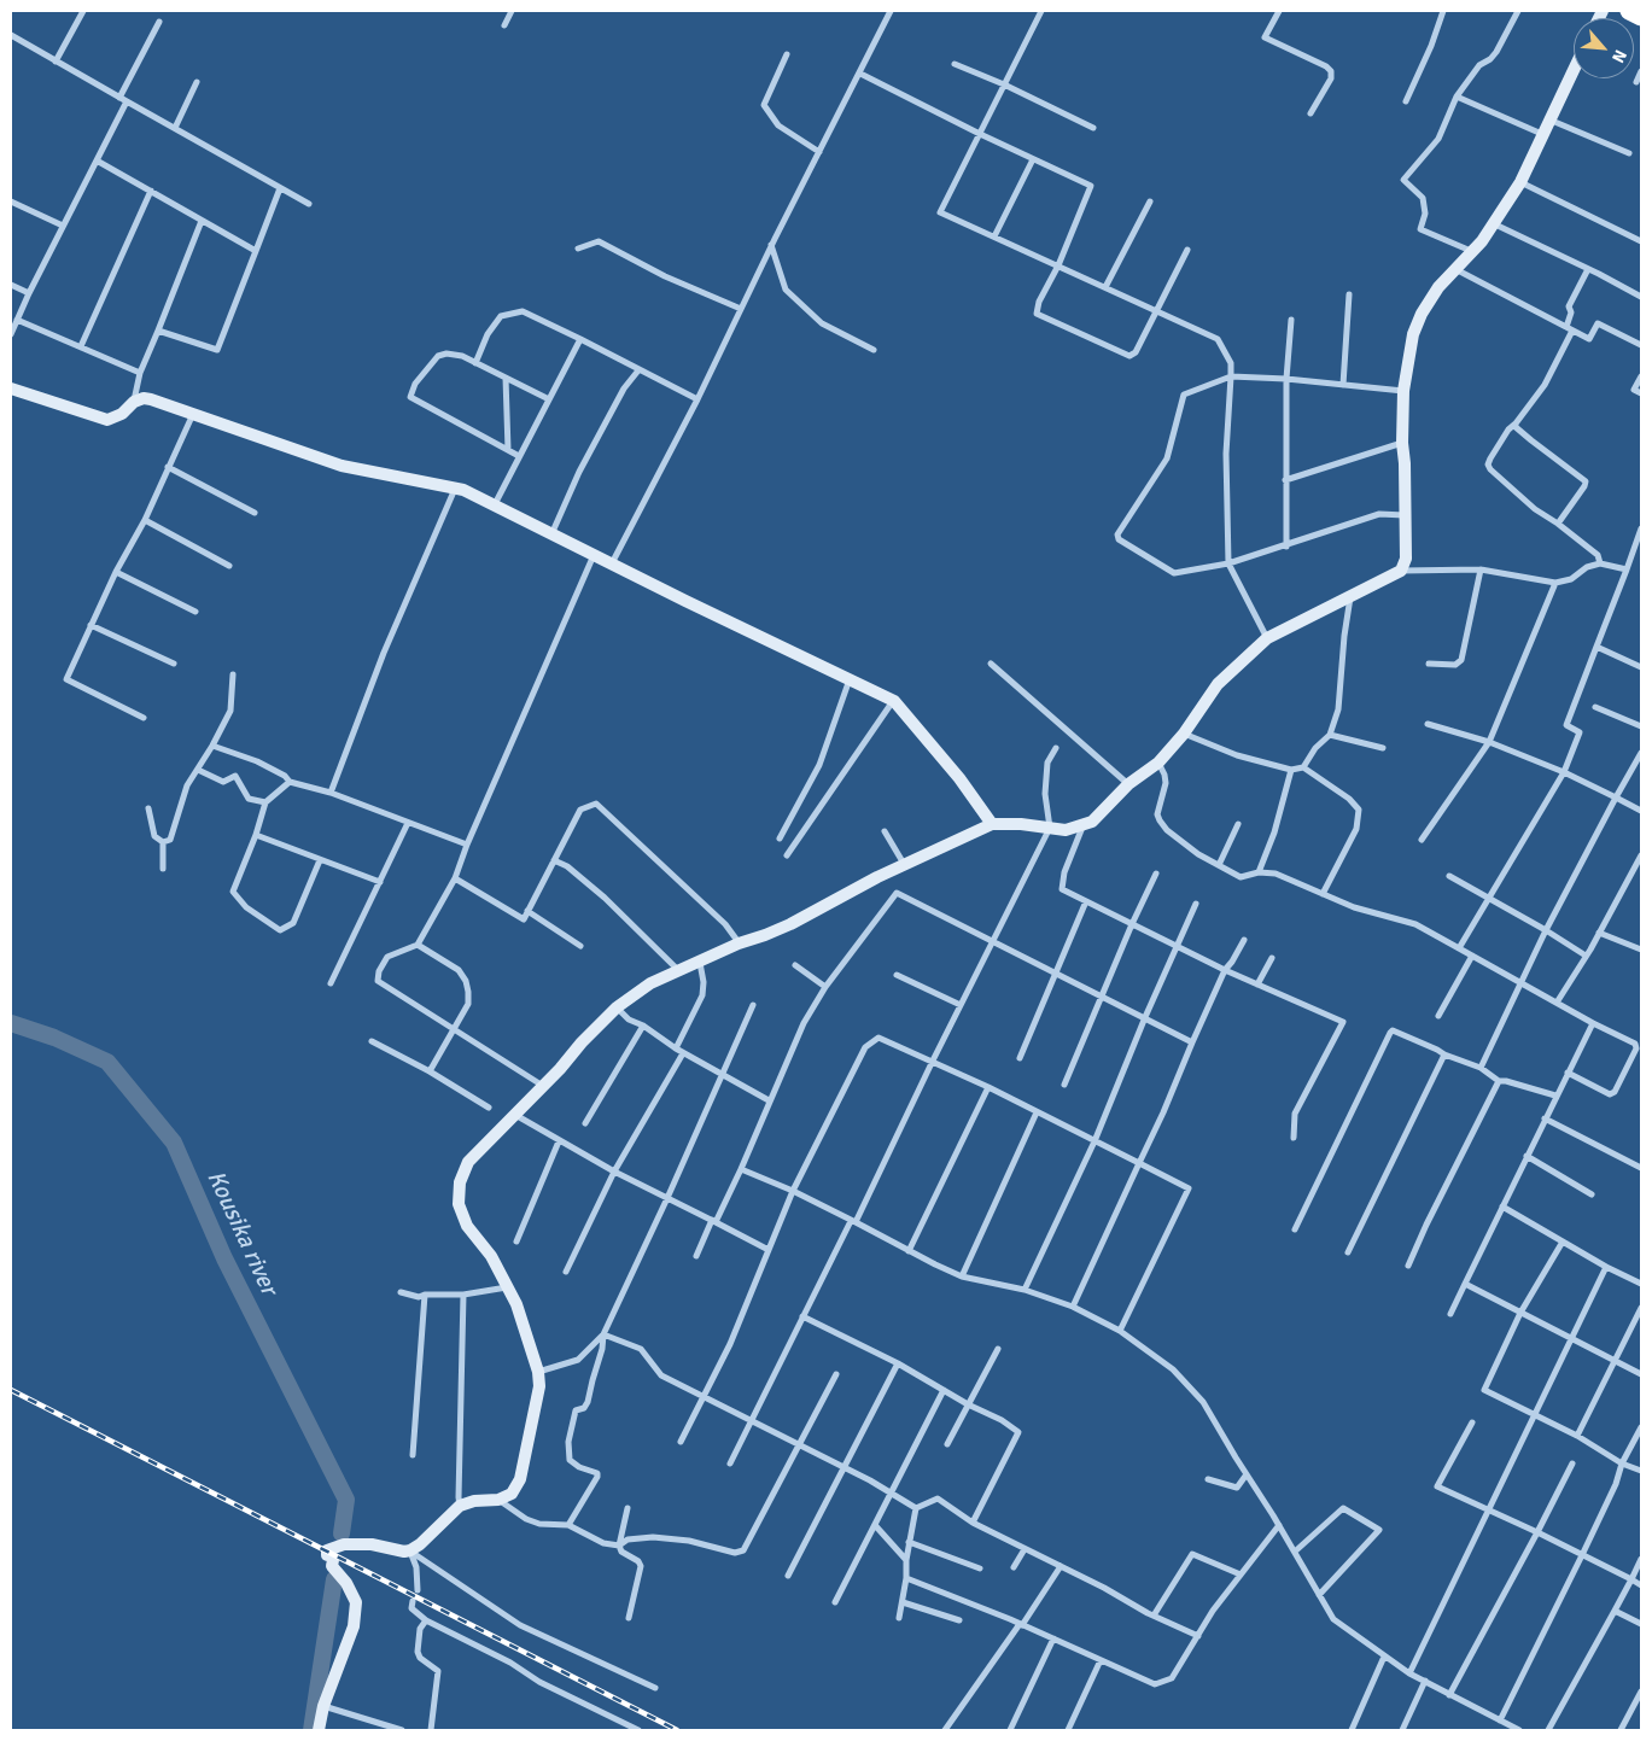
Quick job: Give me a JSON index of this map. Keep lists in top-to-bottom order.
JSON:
{
  "water": ["Kousika river"],
  "north": "bottom right"
}
